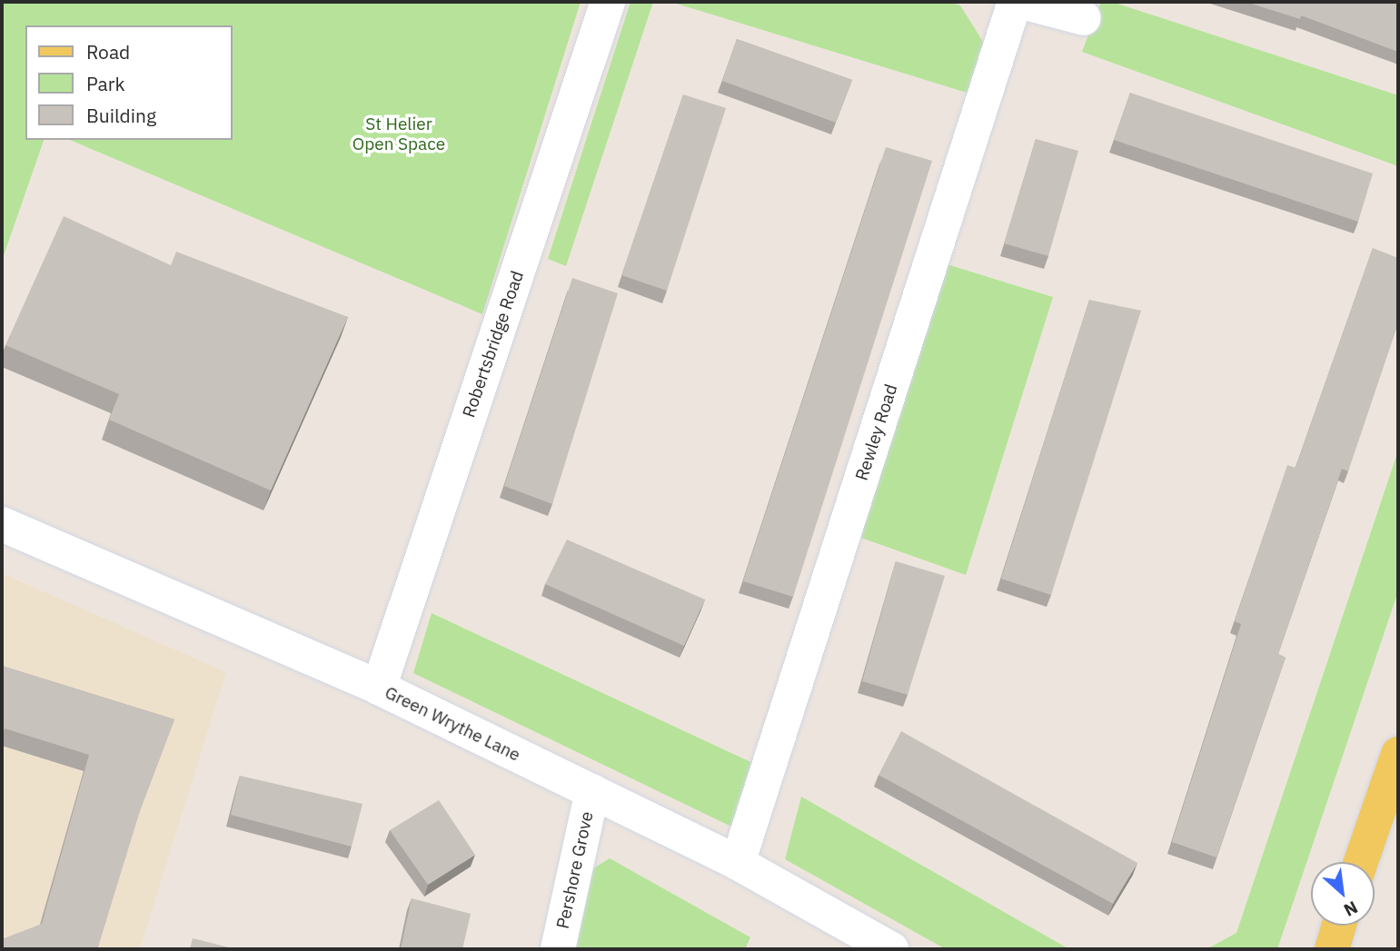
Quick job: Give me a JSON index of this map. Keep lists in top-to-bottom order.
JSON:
{
  "streets": {
    "street": [
      "Robertsbridge Road",
      "Rewley Road",
      "Green Wrythe Lane",
      "Pershore Grove"
    ]
  },
  "crossings": [
    ["Robertsbridge Road", "Green Wrythe Lane"],
    ["Rewley Road", "Green Wrythe Lane"],
    ["Green Wrythe Lane", "Pershore Grove"]
  ],
  "parks": ["St Helier Open Space"],
  "legend": ["Road", "Park", "Building"],
  "north": "bottom right"
}
